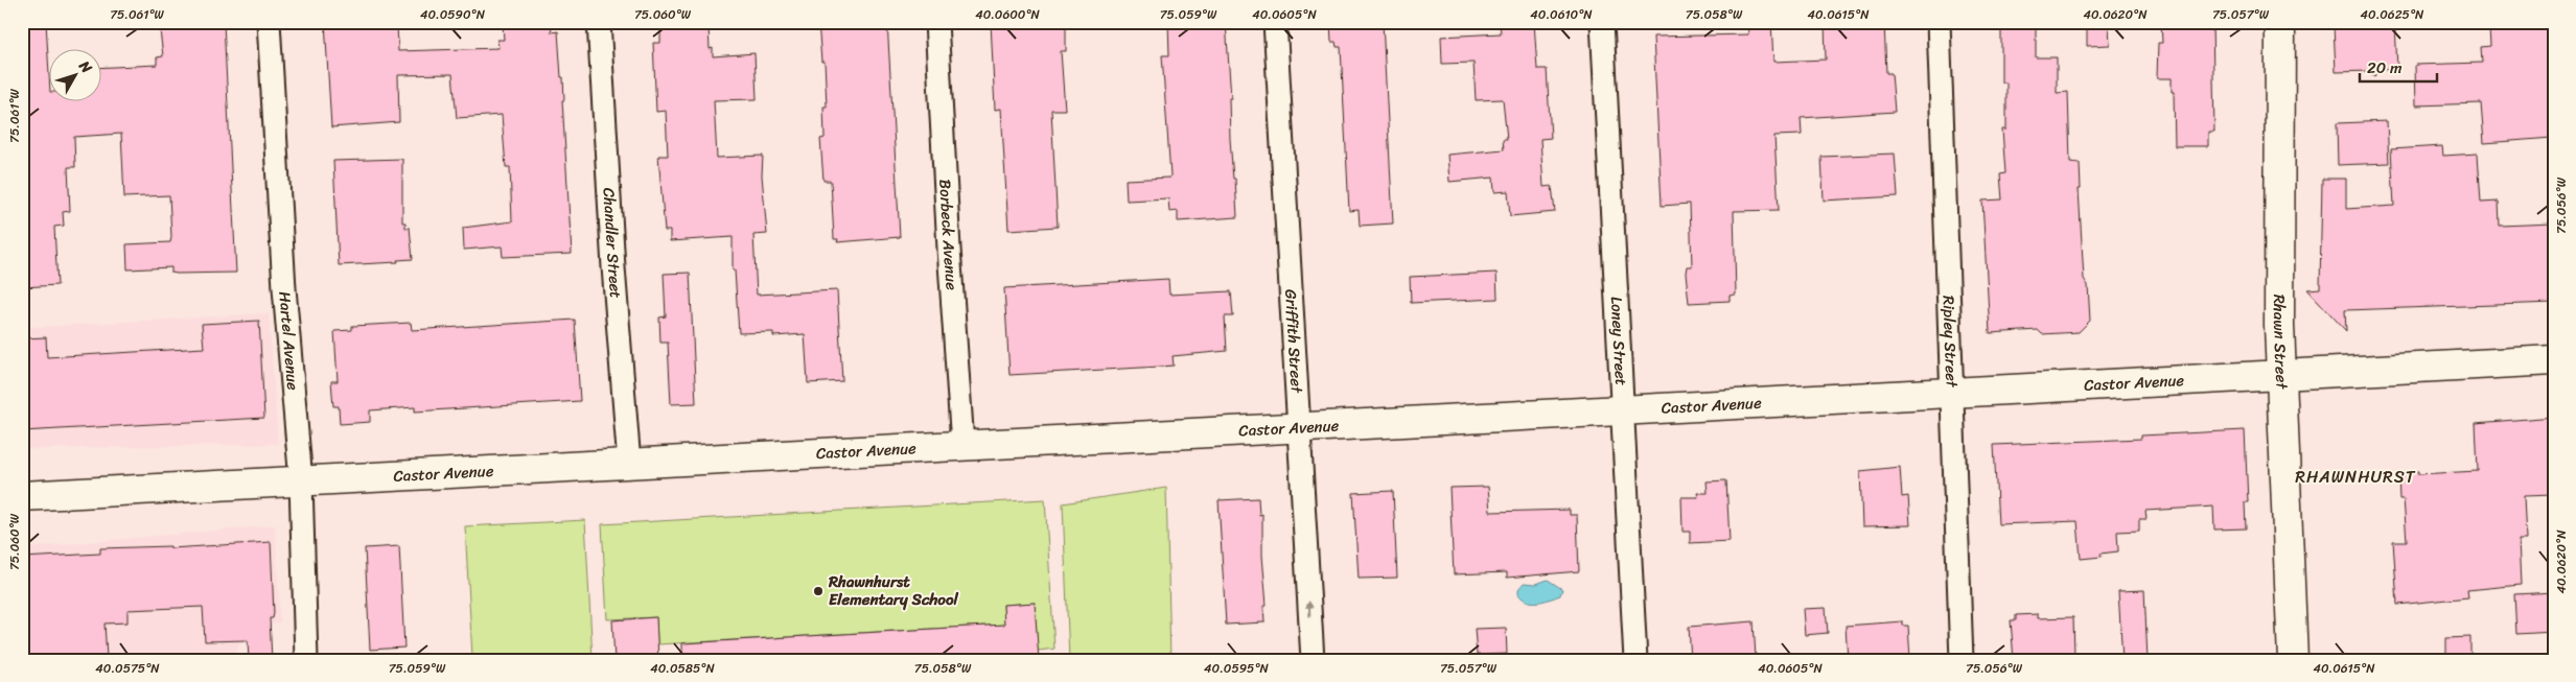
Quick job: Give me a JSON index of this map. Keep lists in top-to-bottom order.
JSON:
{
  "streets": {
    "main road": ["Rhawn Street", "Castor Avenue"],
    "street": [
      "Borbeck Avenue",
      "Chandler Street",
      "Hartel Avenue",
      "Griffith Street",
      "Loney Street",
      "Ripley Street"
    ]
  },
  "crossings": [
    ["Borbeck Avenue", "Castor Avenue"],
    ["Chandler Street", "Castor Avenue"],
    ["Hartel Avenue", "Castor Avenue"],
    ["Griffith Street", "Castor Avenue"],
    ["Loney Street", "Castor Avenue"],
    ["Ripley Street", "Castor Avenue"],
    ["Rhawn Street", "Castor Avenue"]
  ],
  "one_way": ["Griffith Street"],
  "districts": ["RHAWNHURST"],
  "places": ["Rhawnhurst Elementary School"],
  "scale_bar": "20 m",
  "north": "top right",
  "coordinates": [
    "75.061°W",
    "40.0590°N",
    "75.060°W",
    "40.0600°N",
    "75.059°W",
    "40.0605°N",
    "40.0610°N",
    "75.058°W",
    "40.0615°N",
    "40.0620°N",
    "75.057°W",
    "40.0625°N",
    "75.056°W",
    "40.0575°N",
    "40.0585°N",
    "40.0595°N"
  ]
}
